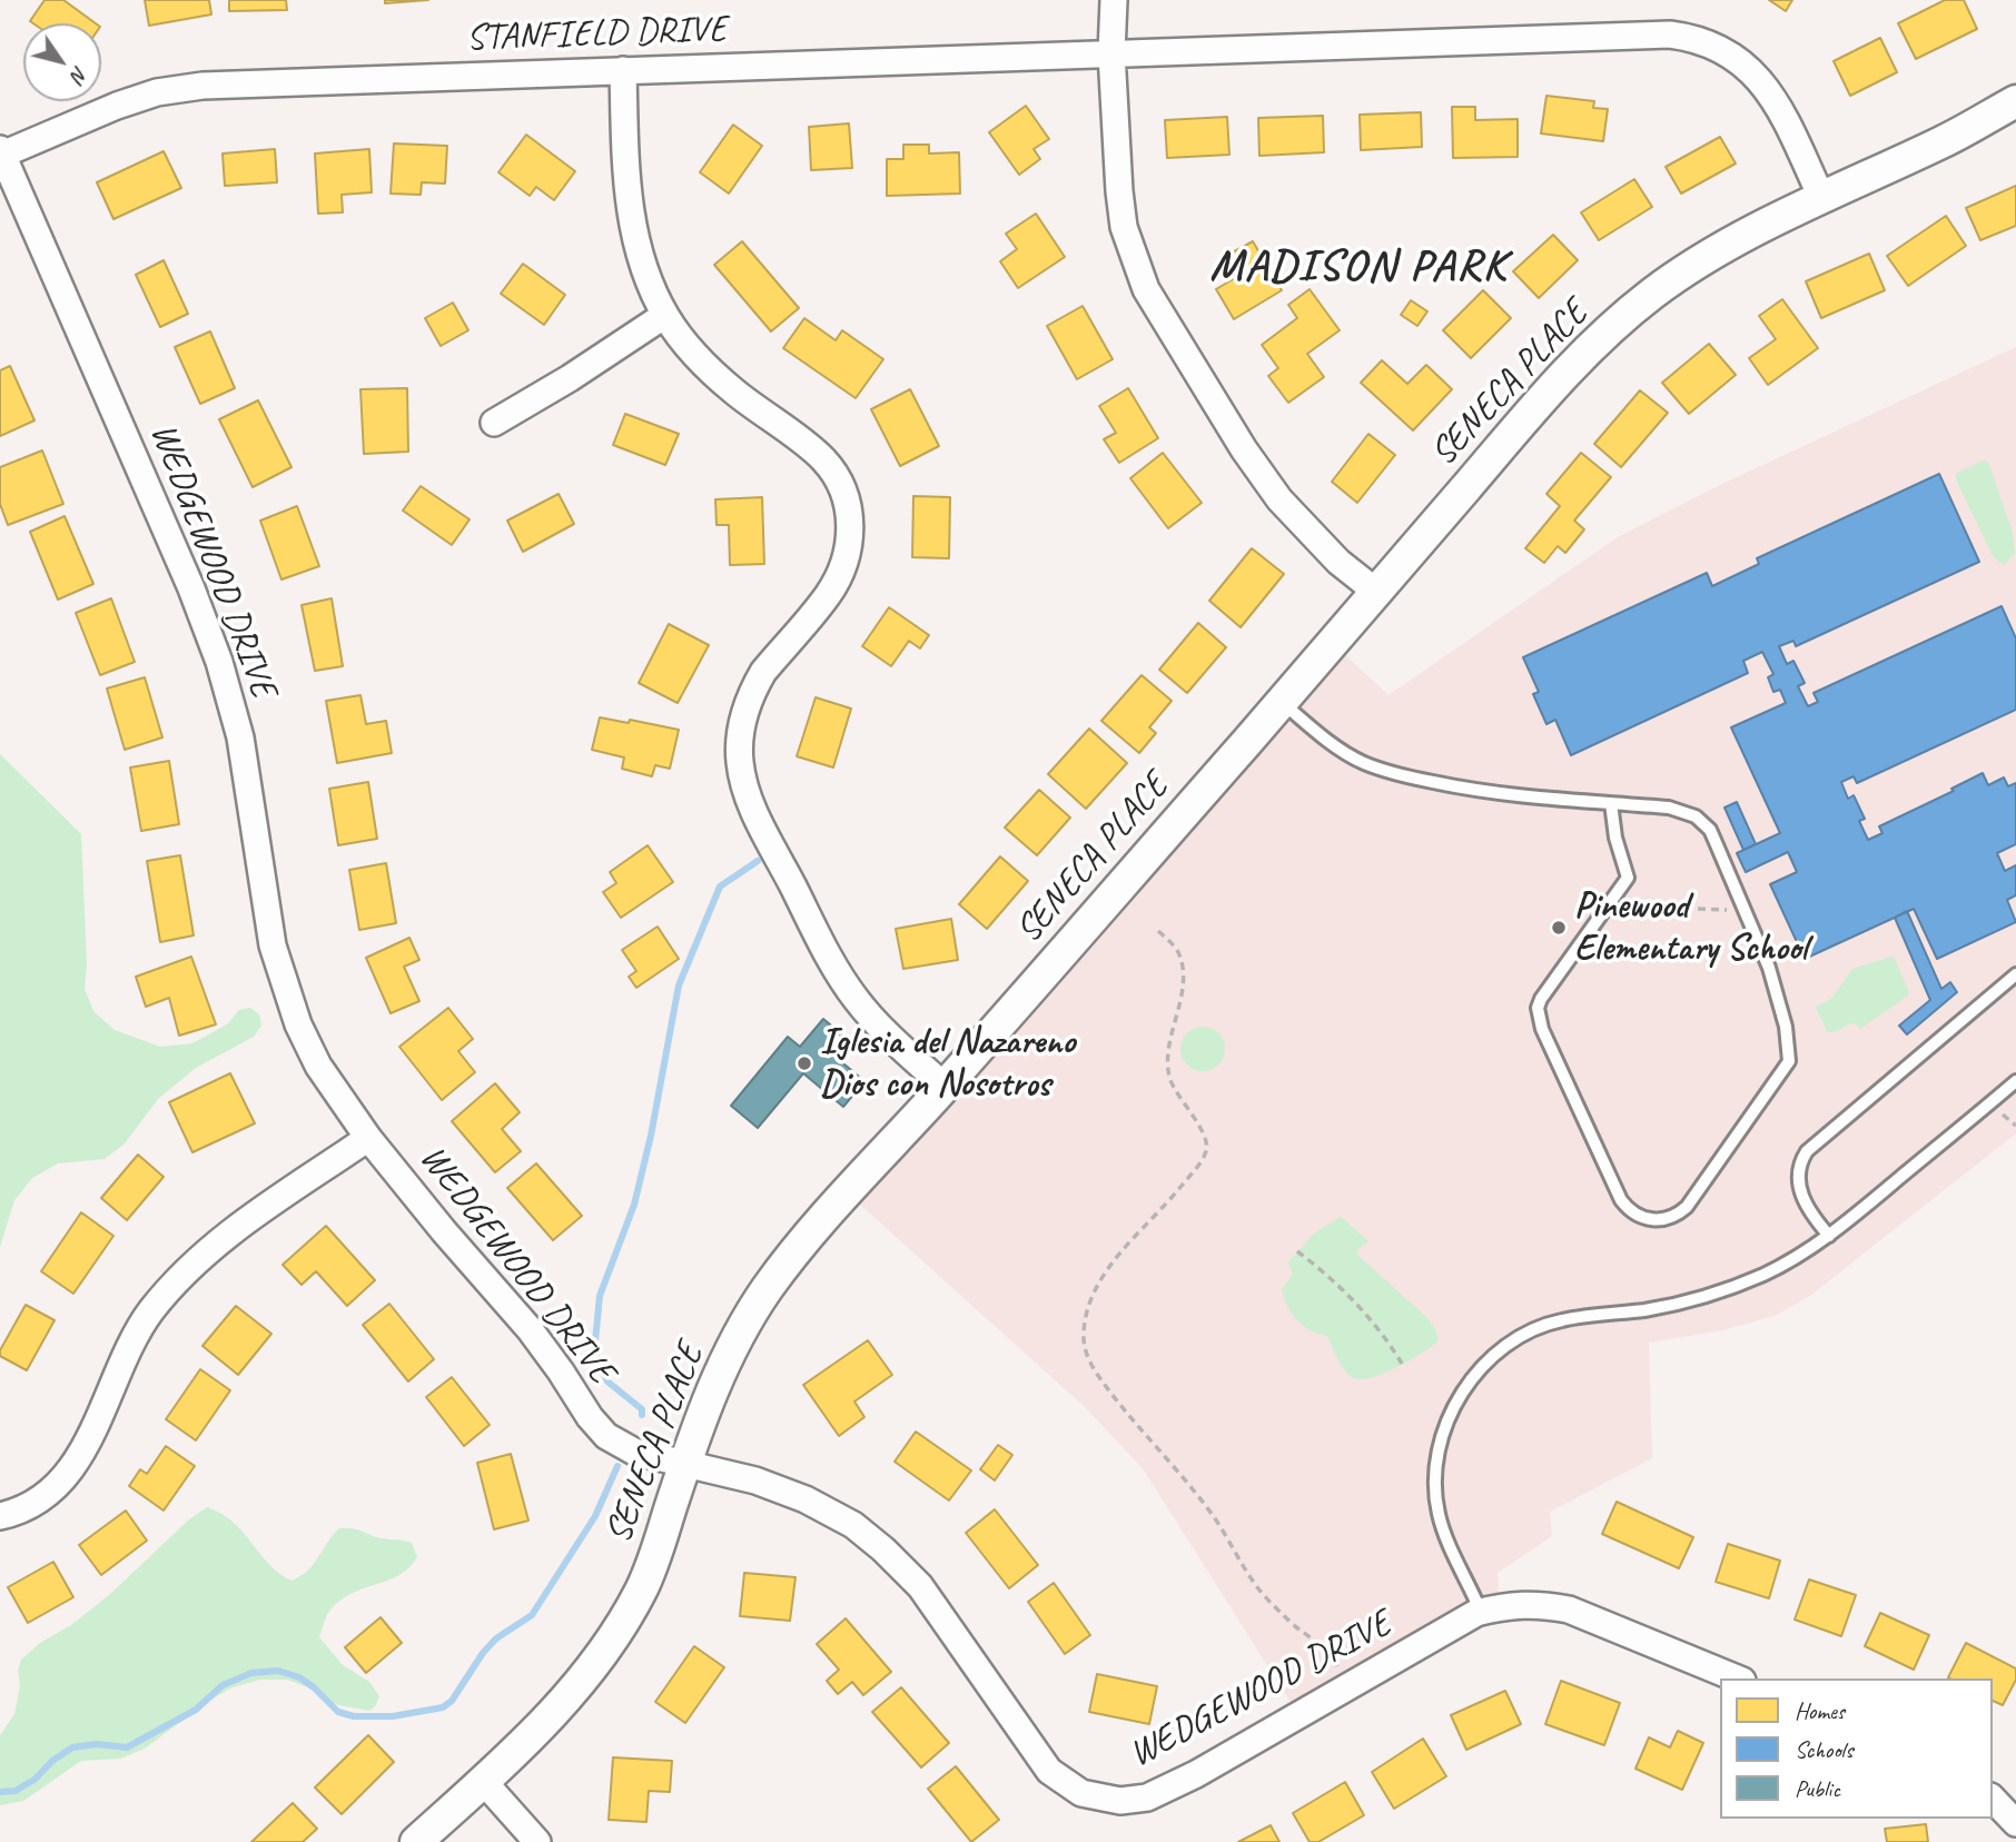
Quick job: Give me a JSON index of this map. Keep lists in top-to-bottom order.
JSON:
{
  "streets": {
    "street": ["STANFIELD DRIVE", "SENECA PLACE", "WEDGEWOOD DRIVE"]
  },
  "crossings": [
    ["STANFIELD DRIVE", "SENECA PLACE"],
    ["STANFIELD DRIVE", "WEDGEWOOD DRIVE"],
    ["SENECA PLACE", "WEDGEWOOD DRIVE"]
  ],
  "districts": ["MADISON PARK"],
  "places": ["Pinewood Elementary School", "Iglesia del Nazareno Dios con Nosotros"],
  "legend": ["Homes", "Schools", "Public"],
  "north": "bottom right"
}
